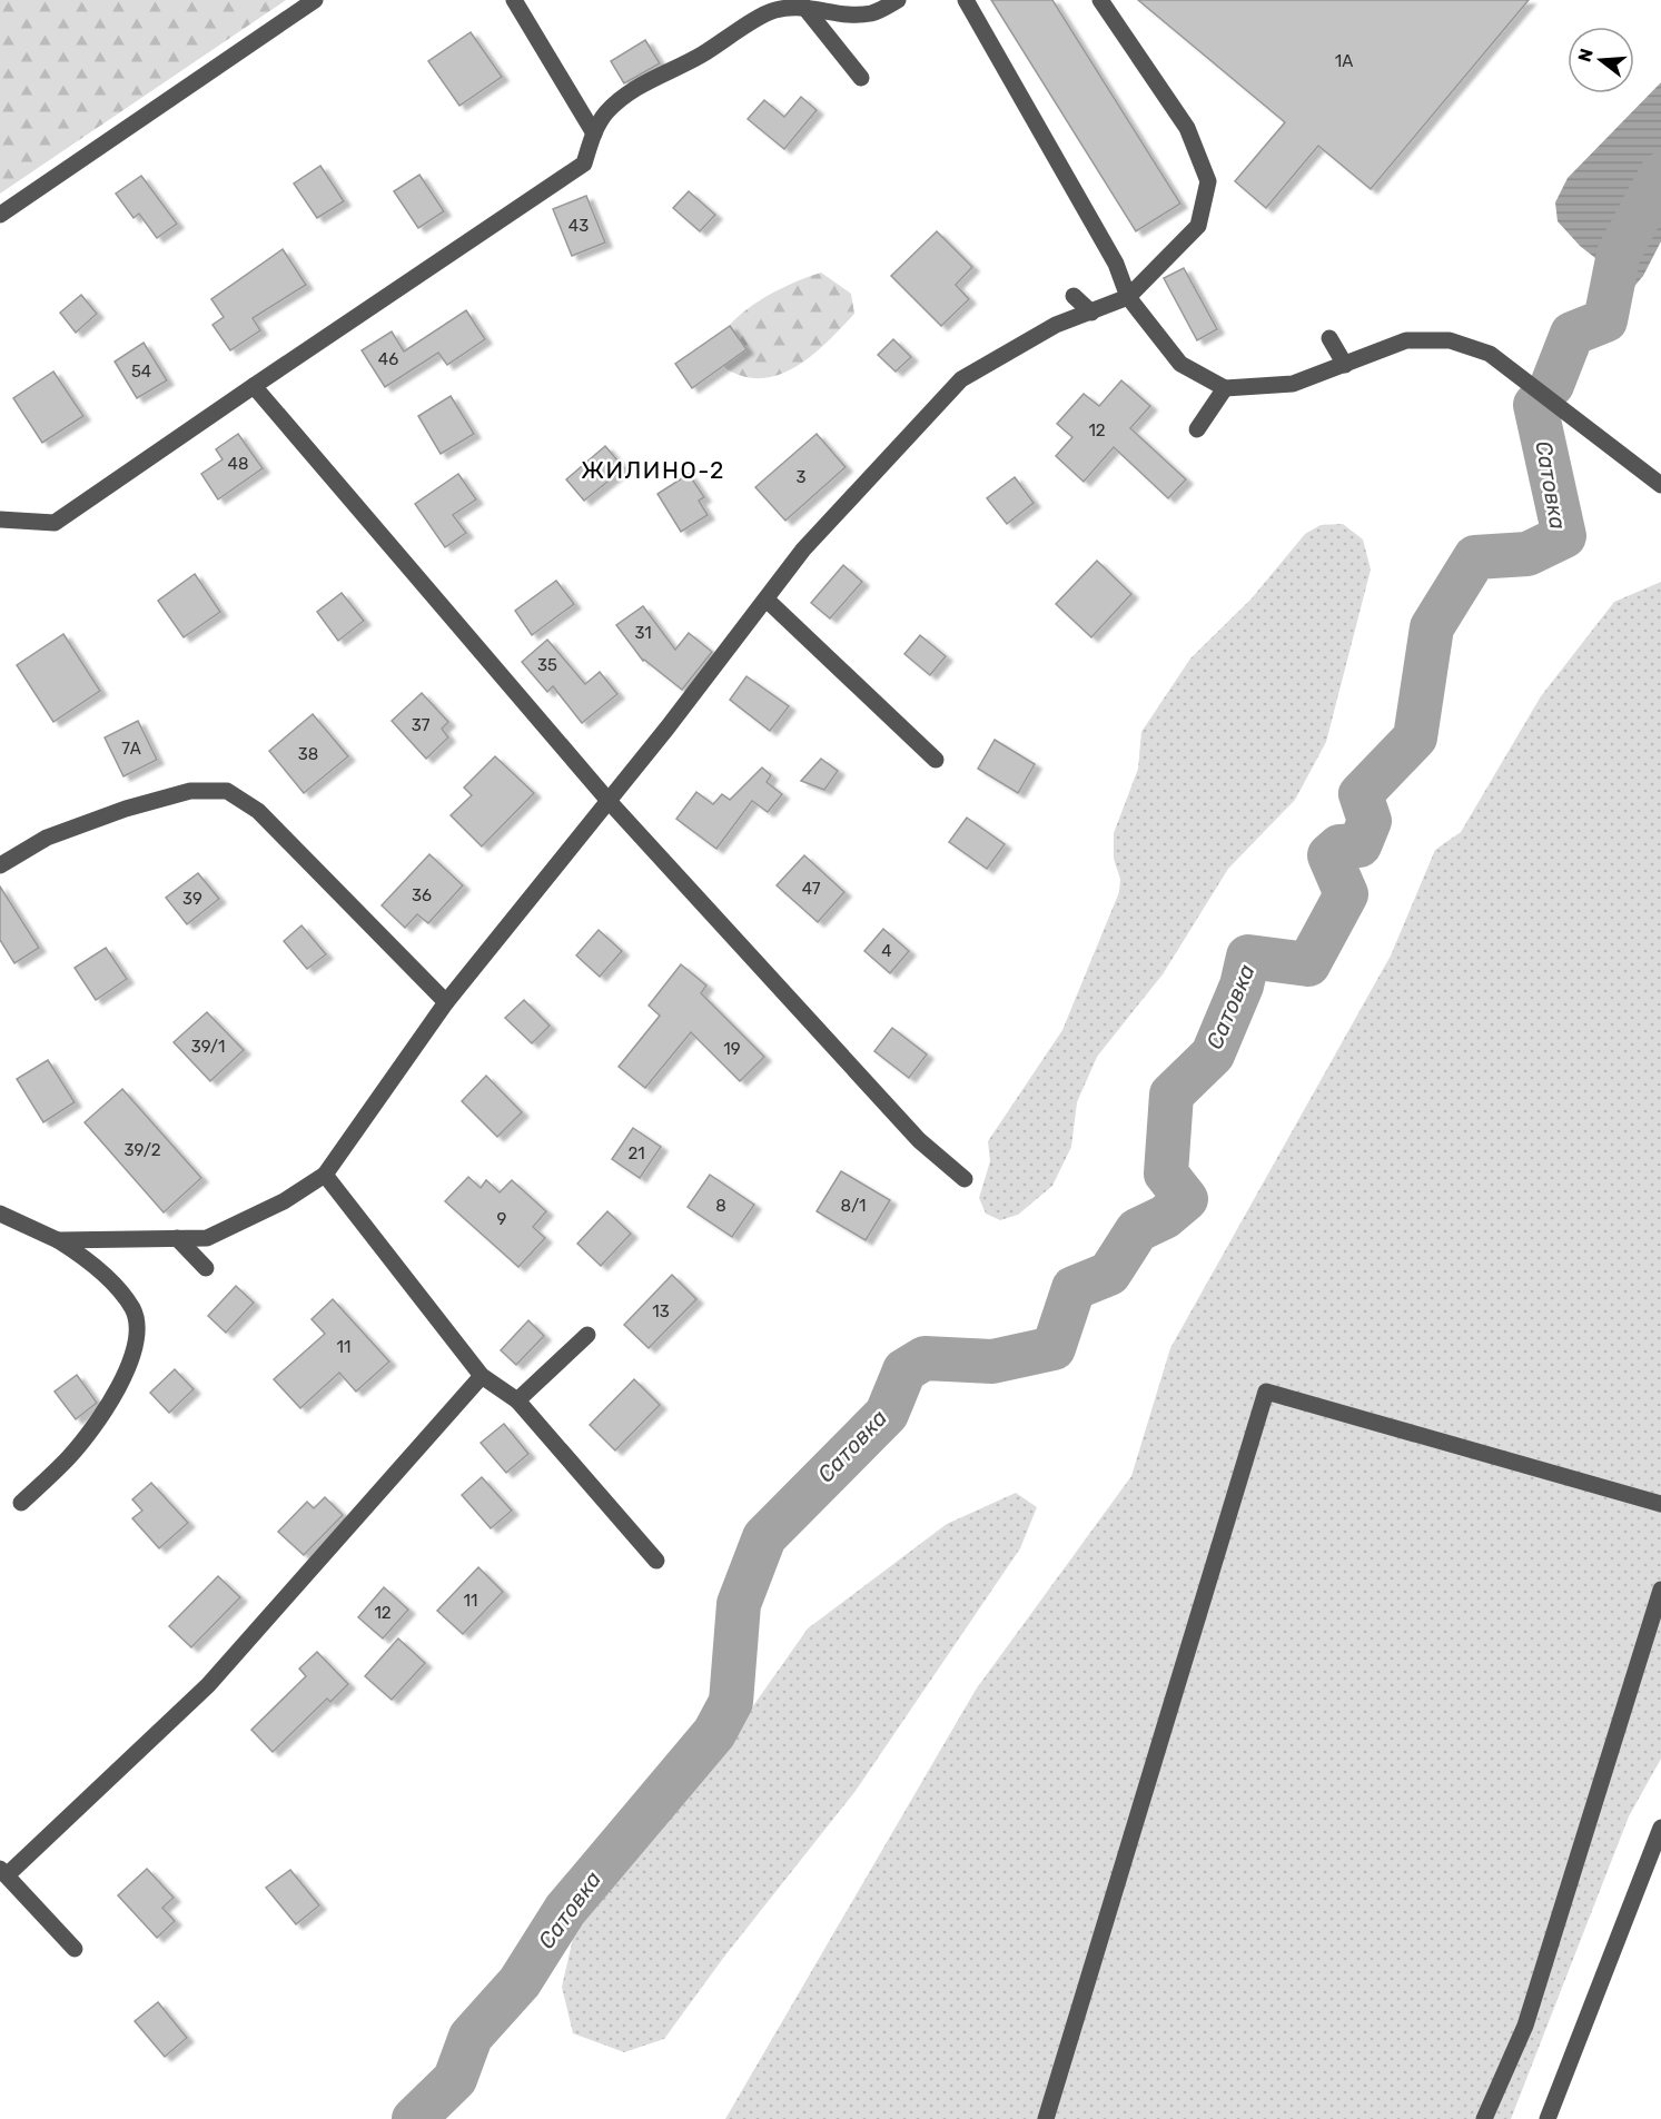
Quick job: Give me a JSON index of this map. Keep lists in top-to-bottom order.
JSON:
{
  "districts": ["ЖИЛИНО-2"],
  "water": ["Сатовка"],
  "house_numbers": [
    "1А",
    "43",
    "46",
    "54",
    "12",
    "48",
    "3",
    "31",
    "35",
    "37",
    "7А",
    "38",
    "47",
    "36",
    "39",
    "4",
    "39/1",
    "19",
    "39/2",
    "21",
    "8",
    "8/1",
    "9",
    "13",
    "11",
    "11",
    "12"
  ],
  "north": "left"
}
